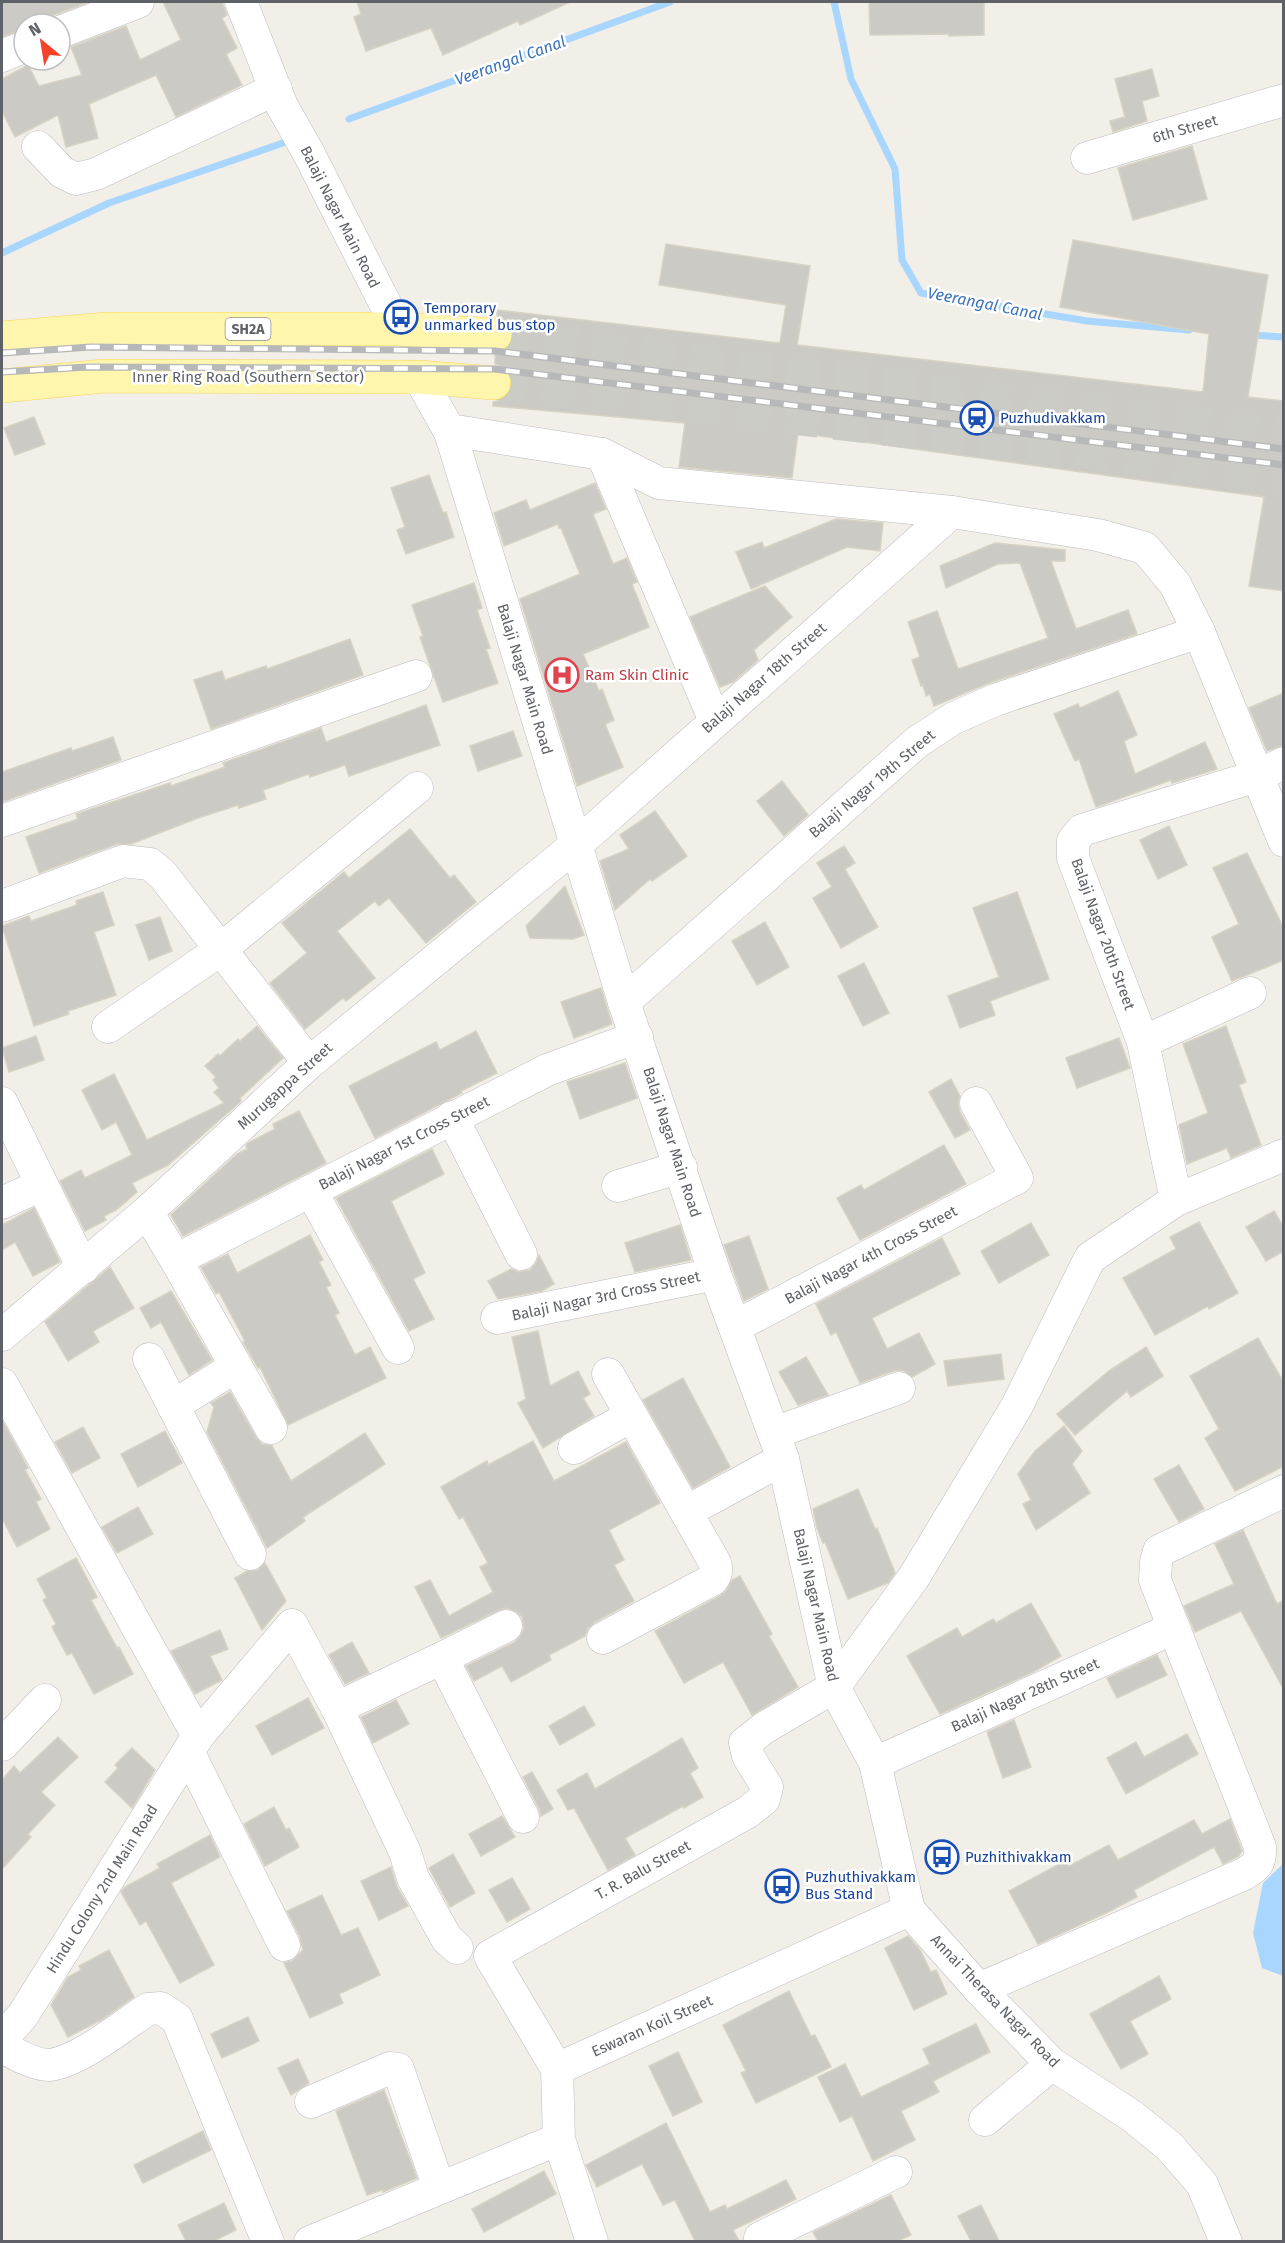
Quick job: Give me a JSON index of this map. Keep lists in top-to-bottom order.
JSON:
{
  "streets": {
    "main road": ["SH2A", "Inner Ring Road (Southern Sector)"],
    "street": [
      "6th Street",
      "Balaji Nagar Main Road",
      "Balaji Nagar 18th Street",
      "Balaji Nagar 19th Street",
      "Balaji Nagar 20th Street",
      "Murugappa Street",
      "Balaji Nagar 1st Cross Street",
      "Balaji Nagar 4th Cross Street",
      "Balaji Nagar 3rd Cross Street",
      "Balaji Nagar 28th Street",
      "T. R. Balu Street",
      "Hindu Colony 2nd Main Road",
      "Annai Therasa Nagar Road",
      "Eswaran Koil Street"
    ]
  },
  "crossings": [
    ["Balaji Nagar Main Road", "SH2A"],
    ["Balaji Nagar Main Road", "Inner Ring Road (Southern Sector)"],
    ["Balaji Nagar Main Road", "Balaji Nagar 18th Street"],
    ["Balaji Nagar Main Road", "Balaji Nagar 19th Street"],
    ["Balaji Nagar Main Road", "Murugappa Street"],
    ["Balaji Nagar Main Road", "Balaji Nagar 1st Cross Street"],
    ["Balaji Nagar Main Road", "Balaji Nagar 4th Cross Street"],
    ["Balaji Nagar Main Road", "Balaji Nagar 3rd Cross Street"],
    ["Balaji Nagar Main Road", "Balaji Nagar 28th Street"],
    ["Balaji Nagar Main Road", "T. R. Balu Street"],
    ["Balaji Nagar Main Road", "Annai Therasa Nagar Road"],
    ["Balaji Nagar Main Road", "Eswaran Koil Street"],
    ["Balaji Nagar 18th Street", "Murugappa Street"],
    ["T. R. Balu Street", "Eswaran Koil Street"],
    ["Annai Therasa Nagar Road", "Eswaran Koil Street"]
  ],
  "water": ["Veerangal Canal"],
  "places": {
    "bus stop": ["Temporary unmarked bus stop", "Puzhithivakkam", "Puzhuthivakkam Bus Stand"],
    "station": ["Puzhudivakkam"],
    "hospital": ["Ram Skin Clinic"]
  },
  "north": "top left"
}
